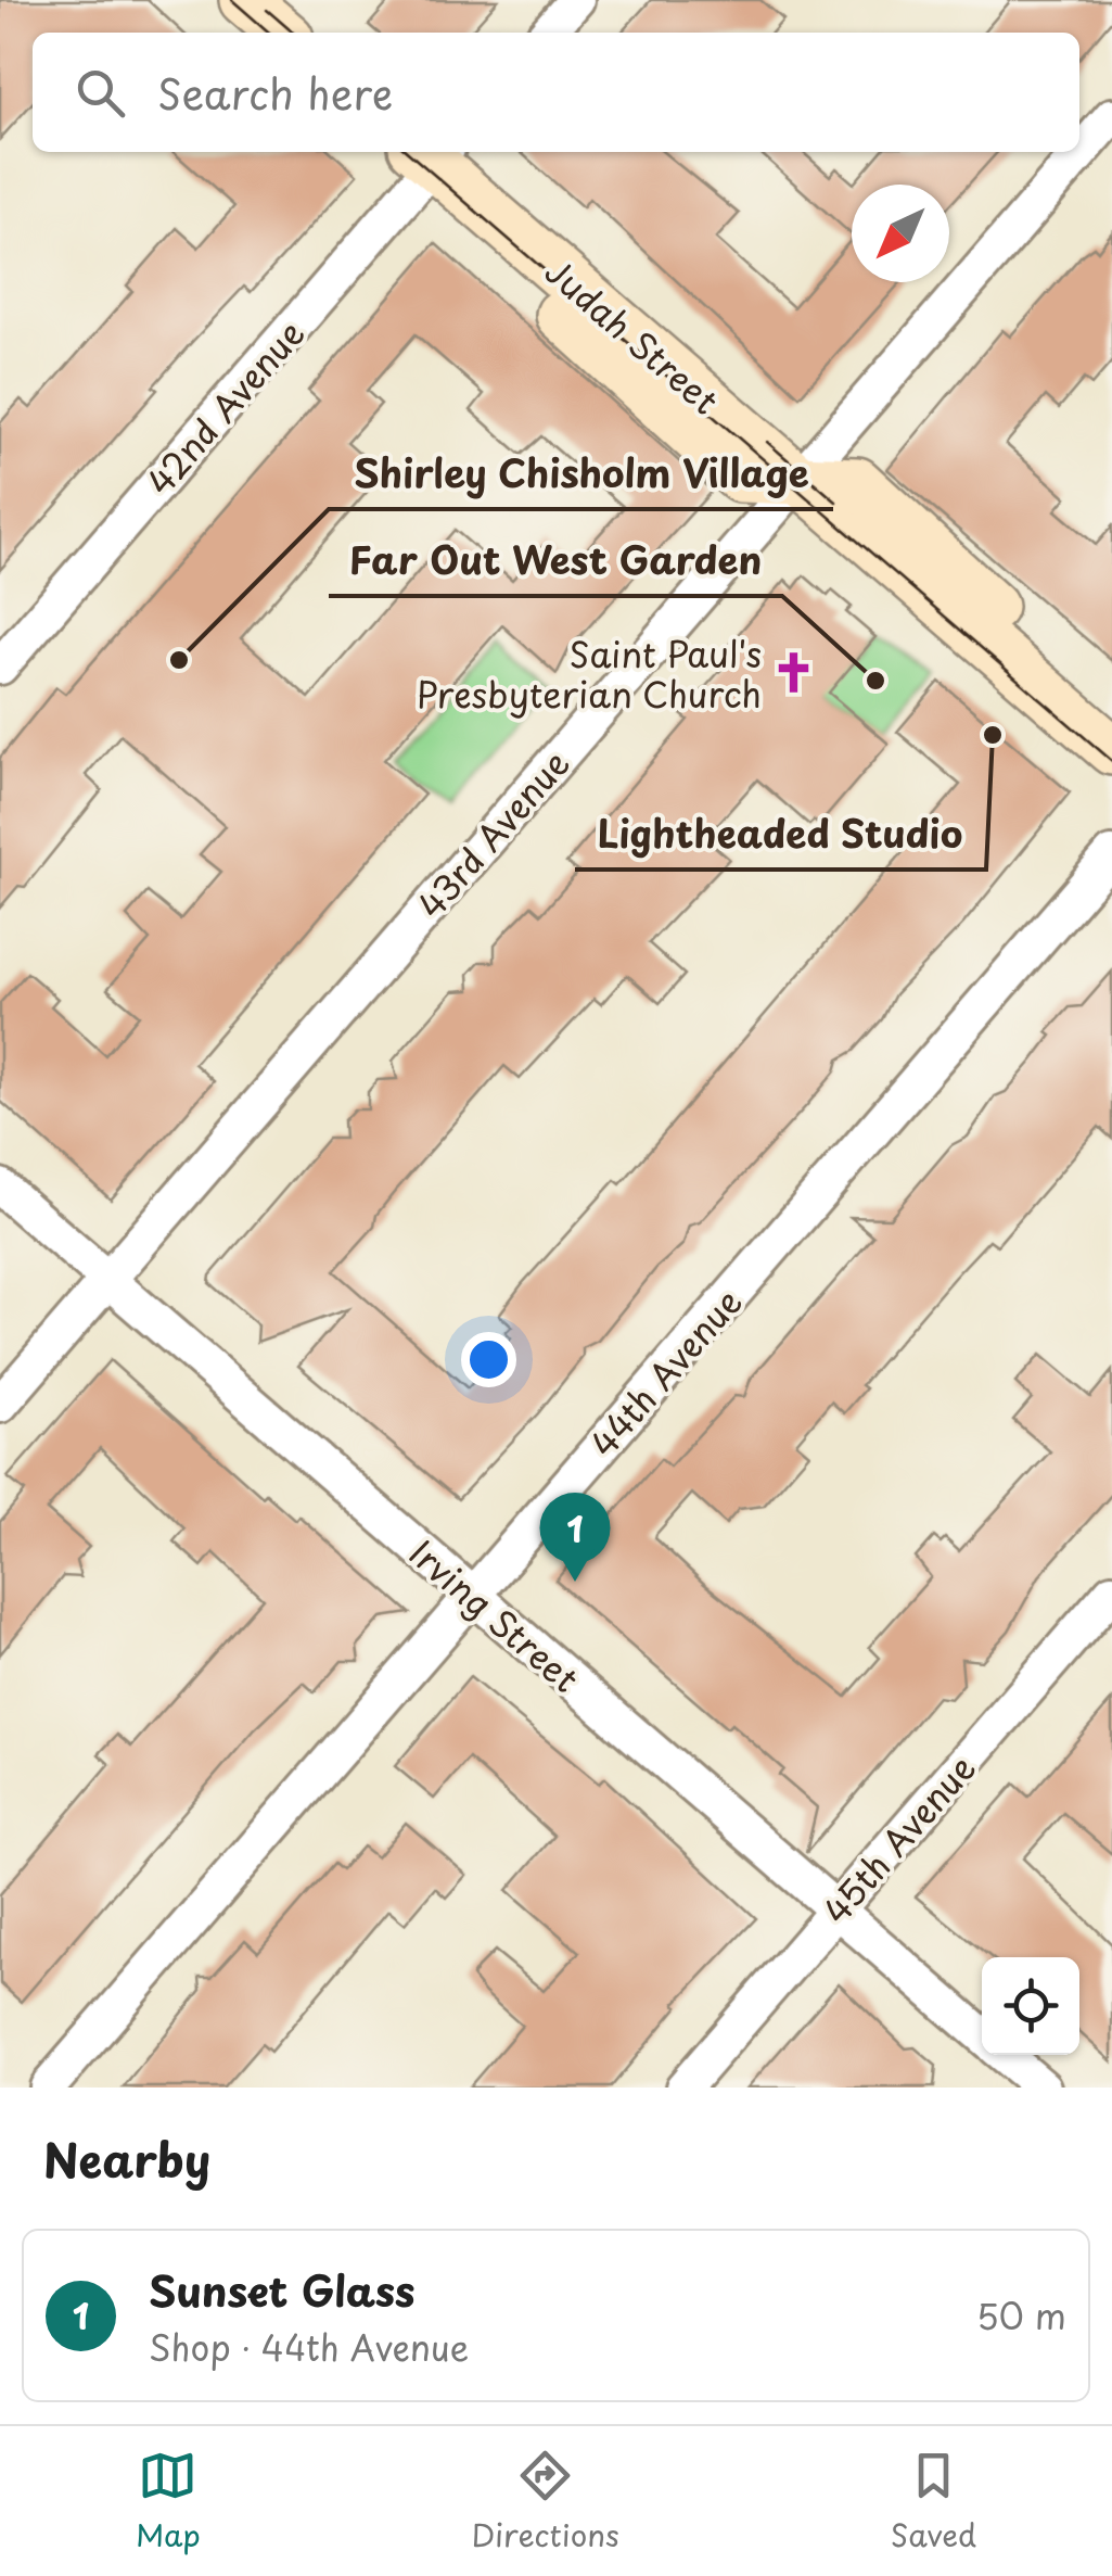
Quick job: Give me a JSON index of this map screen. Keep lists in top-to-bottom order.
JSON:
{
  "streets": {
    "street": [
      "Judah Street",
      "42nd Avenue",
      "43rd Avenue",
      "44th Avenue",
      "Irving Street",
      "45th Avenue"
    ]
  },
  "crossings": [
    ["Judah Street", "42nd Avenue"],
    ["Judah Street", "43rd Avenue"],
    ["43rd Avenue", "Irving Street"],
    ["44th Avenue", "Irving Street"],
    ["Irving Street", "45th Avenue"]
  ],
  "places": {
    "other": ["Shirley Chisholm Village", "Far Out West Garden", "Lightheaded Studio"],
    "church": ["Saint Paul's Presbyterian Church"]
  },
  "north": "bottom left",
  "page": {
    "search": "Search here",
    "pins": "1",
    "heading": "Nearby",
    "list": [
      {
        "mark": "1",
        "name": "Sunset Glass",
        "note": "Shop · 44th Avenue",
        "value": "50 m"
      }
    ],
    "nav": ["Map", "Directions", "Saved"]
  }
}
